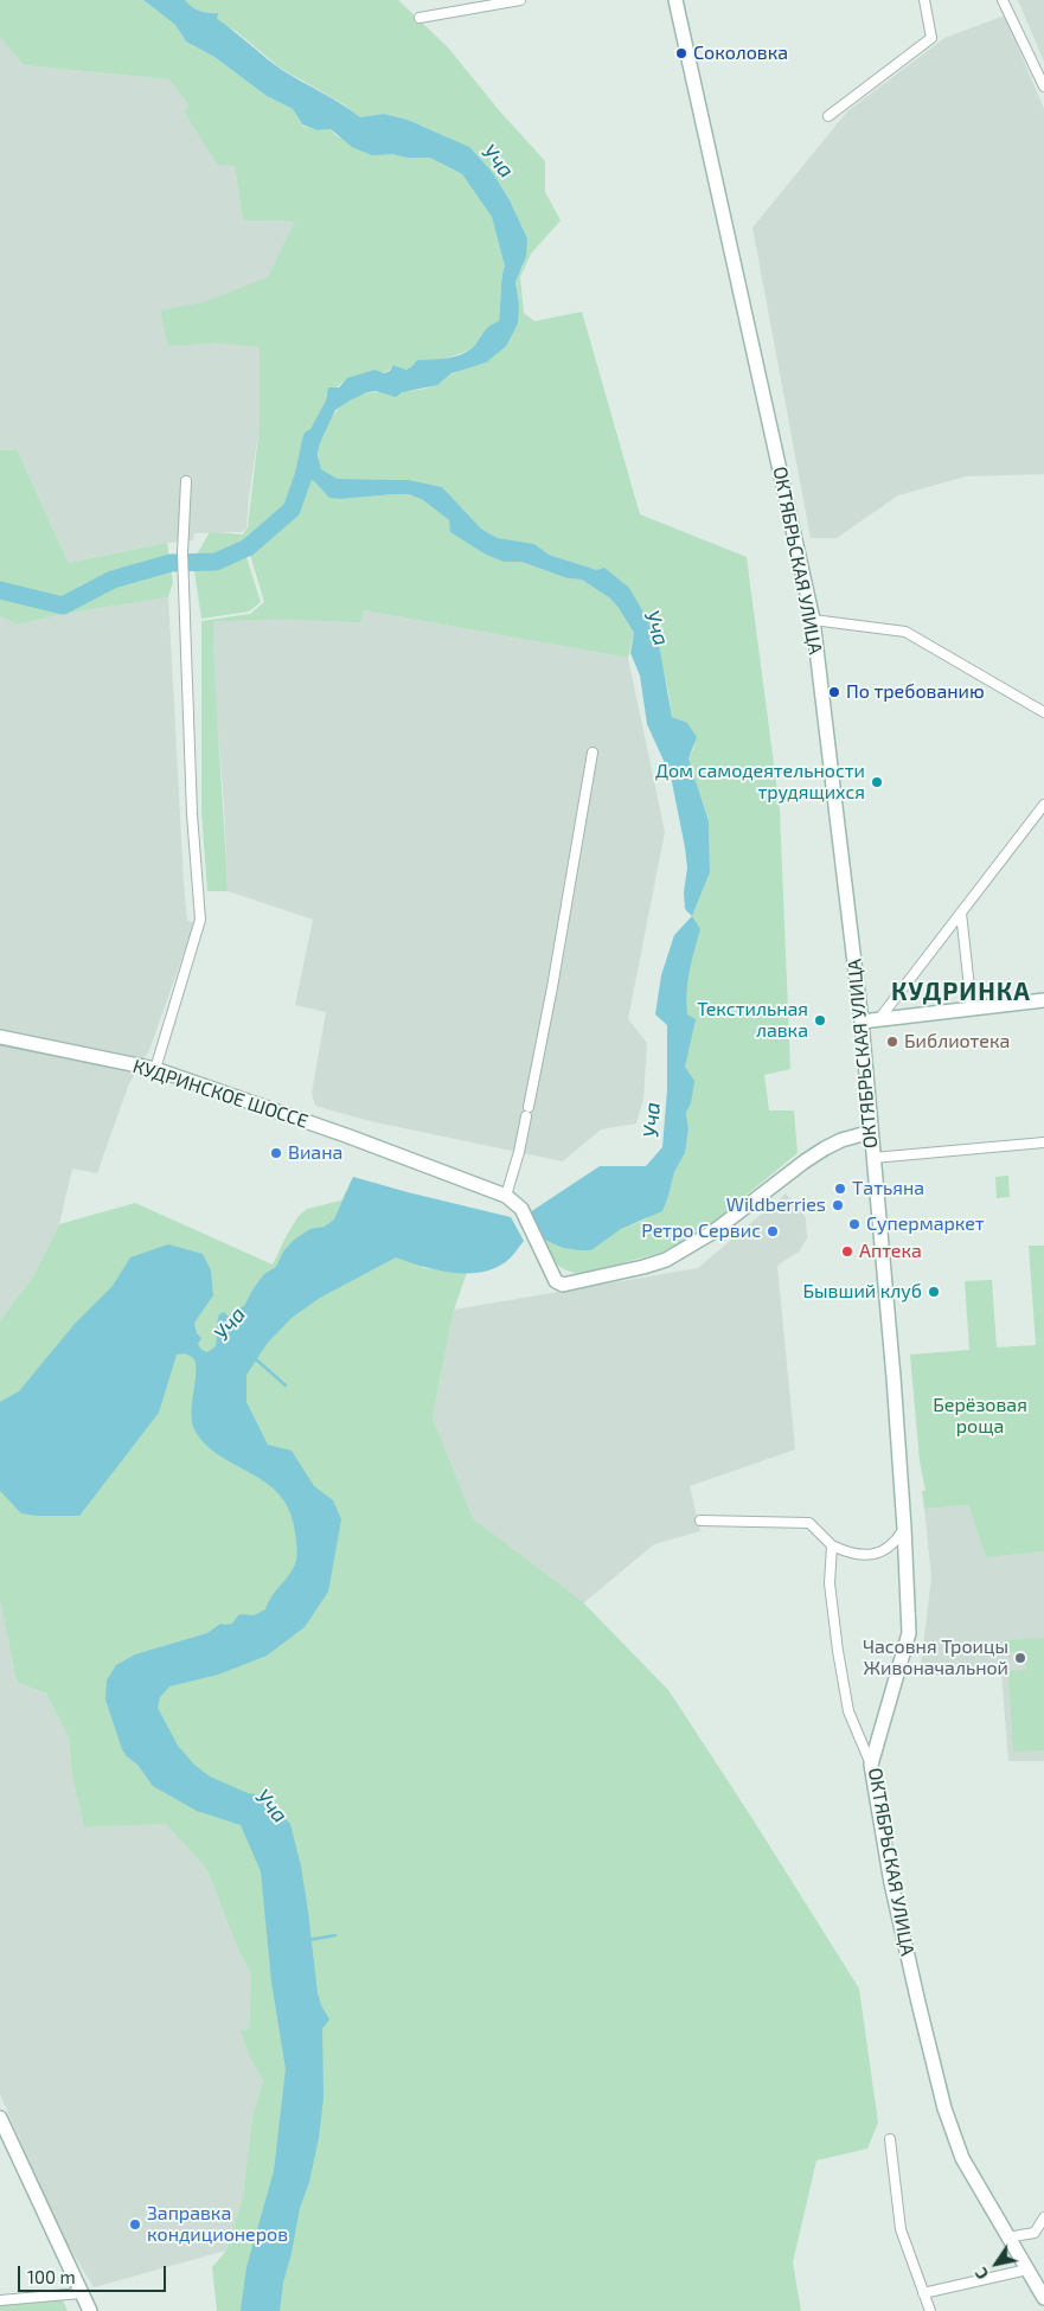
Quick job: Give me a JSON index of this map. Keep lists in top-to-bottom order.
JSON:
{
  "streets": {
    "street": ["ОКТЯБРЬСКАЯ УЛИЦА", "КУДРИНСКОЕ ШОССЕ"]
  },
  "crossings": [
    ["ОКТЯБРЬСКАЯ УЛИЦА", "КУДРИНСКОЕ ШОССЕ"]
  ],
  "districts": ["КУДРИНКА"],
  "water": ["Уча"],
  "parks": ["Берёзовая роща"],
  "places": [
    "Соколовка",
    "По требованию",
    "Дом самодеятельности трудящихся",
    "Текстильная лавка",
    "Библиотека",
    "Виана",
    "Татьяна",
    "Wildberries",
    "Супермаркет",
    "Ретро Сервис",
    "Аптека",
    "Бывший клуб",
    "Часовня Троицы Живоначальной",
    "Заправка кондиционеров"
  ],
  "scale_bar": "100 m",
  "north": "bottom left"
}
